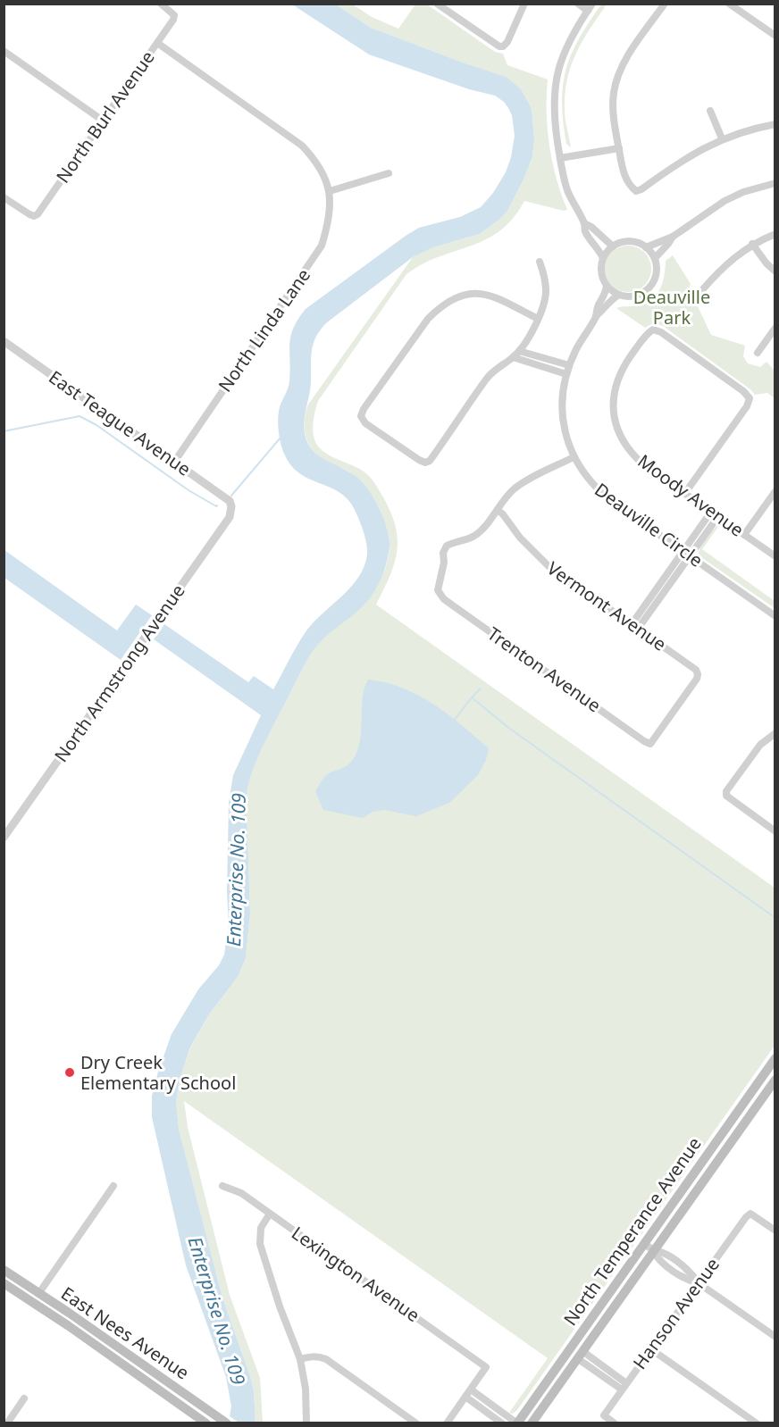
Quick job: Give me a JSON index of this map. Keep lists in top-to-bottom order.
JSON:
{
  "streets": {
    "main road": ["North Temperance Avenue", "East Nees Avenue"],
    "street": [
      "North Burl Avenue",
      "North Linda Lane",
      "East Teague Avenue",
      "Moody Avenue",
      "Deauville Circle",
      "Vermont Avenue",
      "Trenton Avenue",
      "North Armstrong Avenue",
      "Lexington Avenue",
      "Hanson Avenue"
    ]
  },
  "crossings": [
    ["North Linda Lane", "East Teague Avenue"],
    ["East Teague Avenue", "North Armstrong Avenue"],
    ["Vermont Avenue", "Trenton Avenue"]
  ],
  "water": ["Enterprise No. 109"],
  "parks": ["Deauville Park"],
  "places": ["Dry Creek Elementary School"]
}
